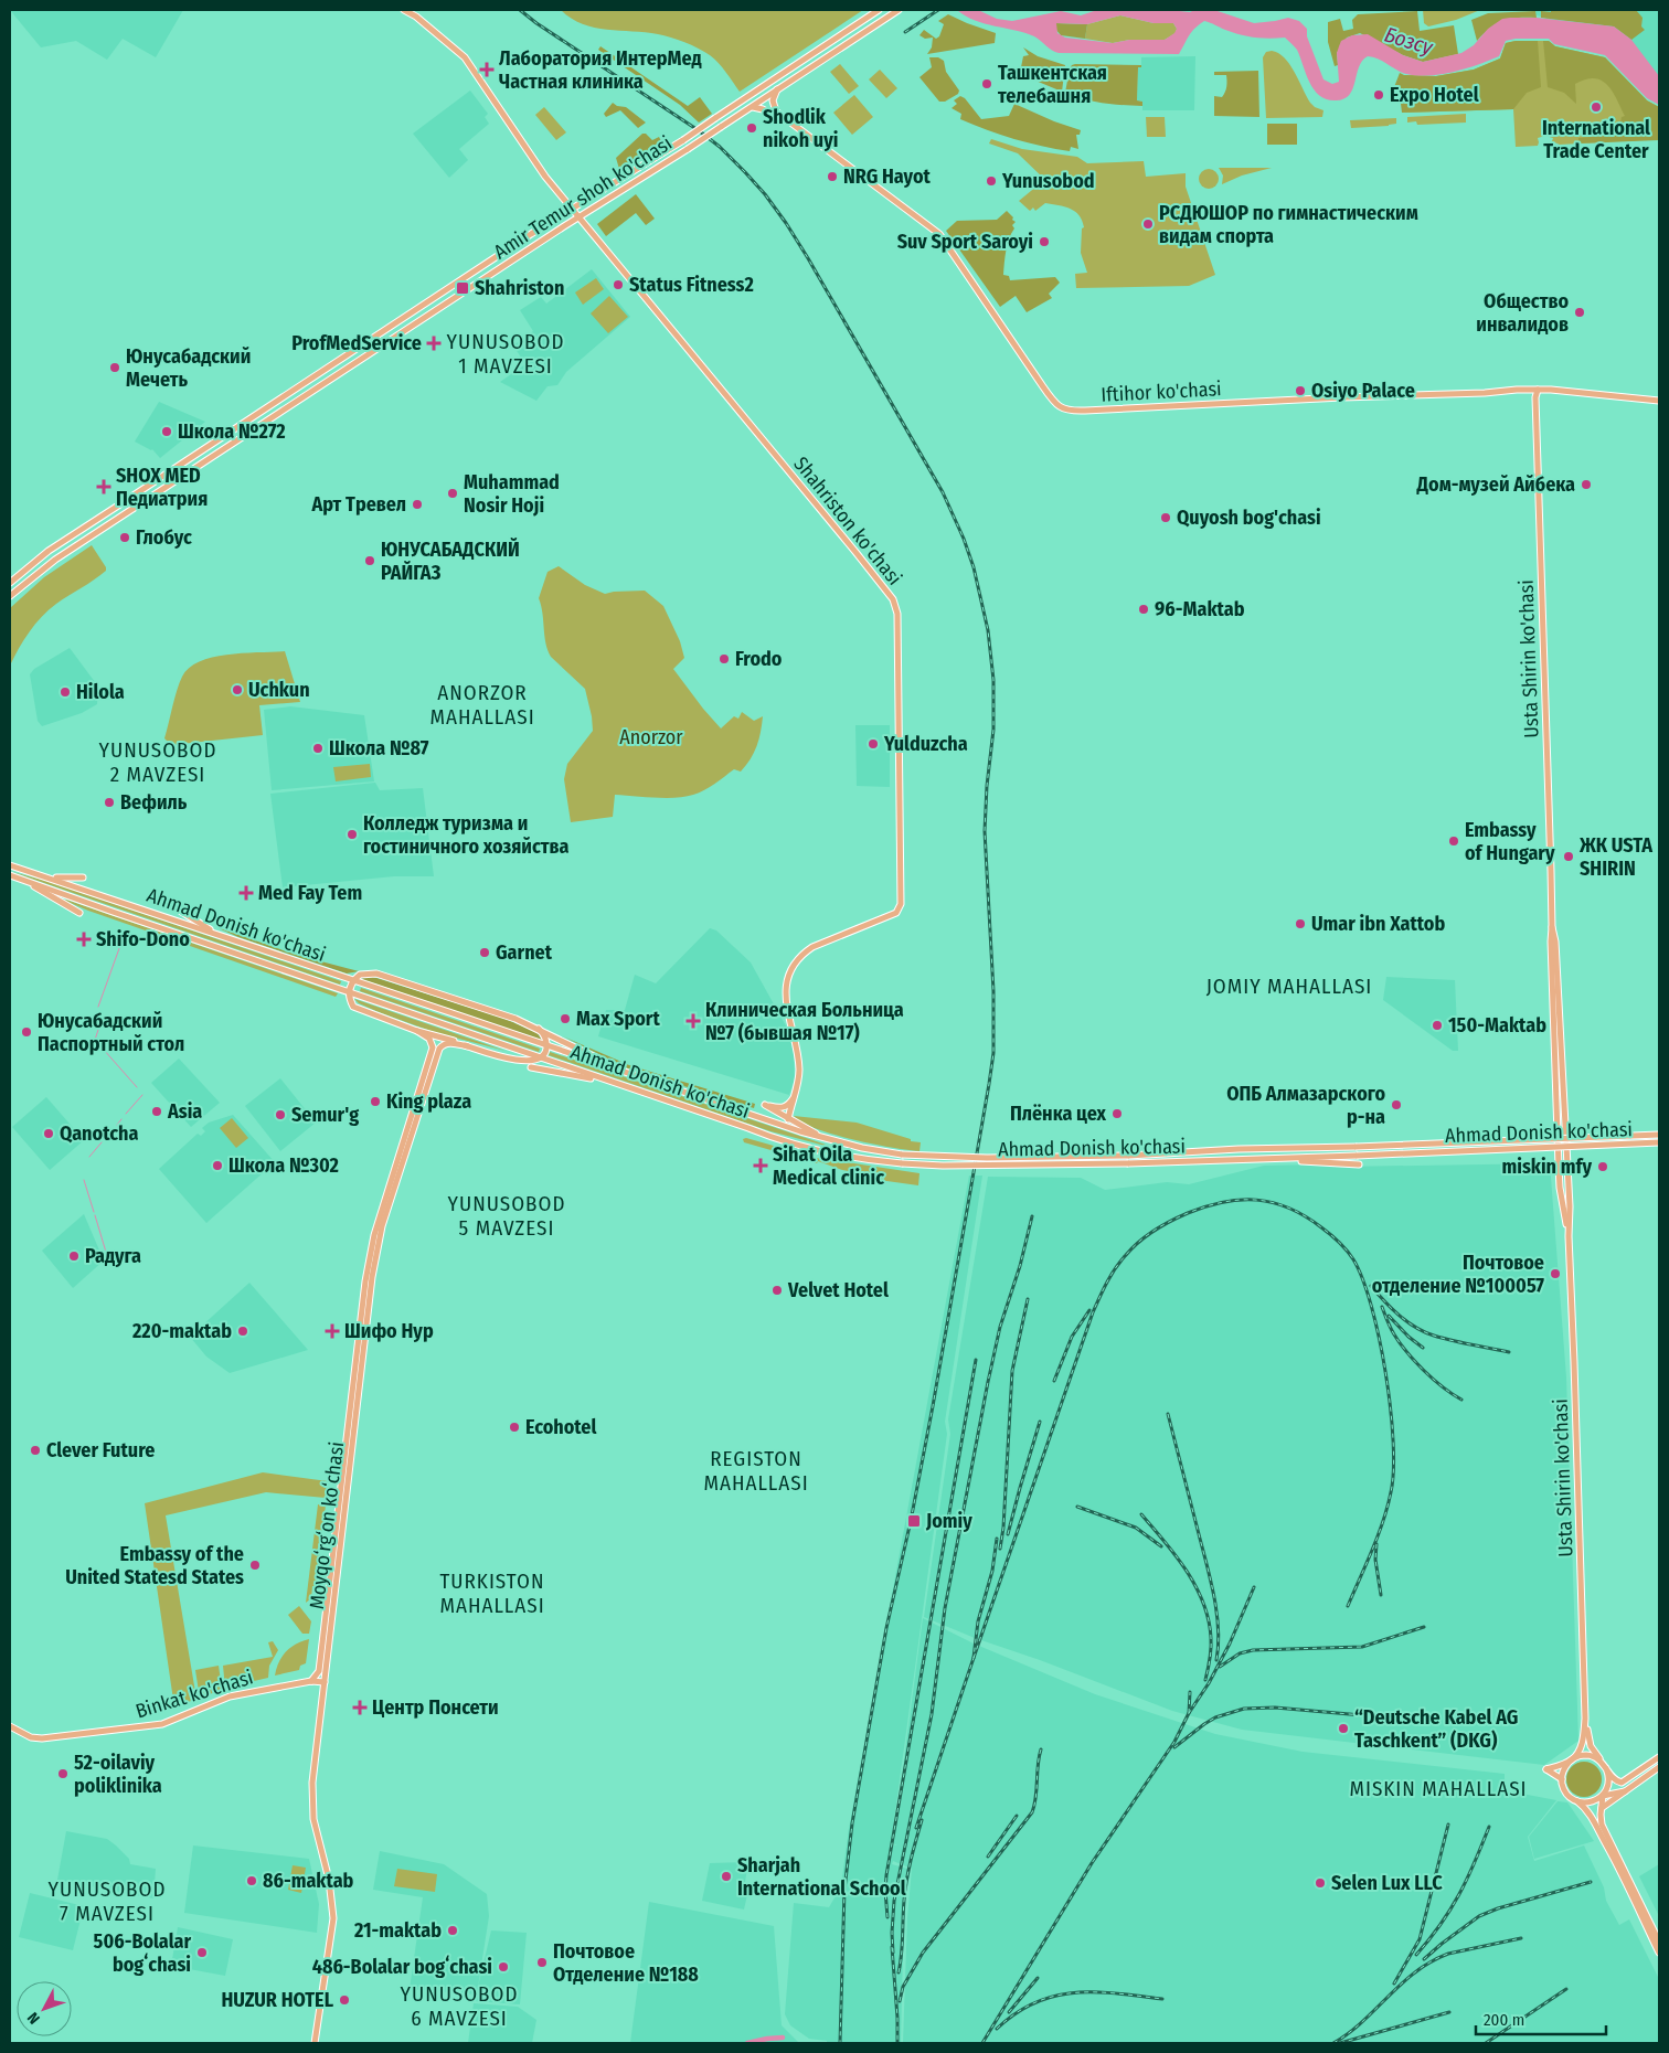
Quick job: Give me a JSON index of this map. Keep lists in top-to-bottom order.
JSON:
{
  "streets": {
    "main road": [
      "Amir Temur shoh ko'chasi",
      "Iftihor ko'chasi",
      "Shahriston ko'chasi",
      "Usta Shirin ko'chasi",
      "Ahmad Donish ko'chasi",
      "Moyqoʻrgʻon koʻchasi",
      "Binkat ko'chasi"
    ]
  },
  "crossings": [
    ["Amir Temur shoh ko'chasi", "Iftihor ko'chasi"],
    ["Amir Temur shoh ko'chasi", "Shahriston ko'chasi"],
    ["Iftihor ko'chasi", "Usta Shirin ko'chasi"],
    ["Ahmad Donish ko'chasi", "Moyqoʻrgʻon koʻchasi"],
    ["Moyqoʻrgʻon koʻchasi", "Binkat ko'chasi"]
  ],
  "districts": [
    "YUNUSOBOD 1 MAVZESI",
    "ANORZOR MAHALLASI",
    "YUNUSOBOD 2 MAVZESI",
    "JOMIY MAHALLASI",
    "YUNUSOBOD 5 MAVZESI",
    "REGISTON MAHALLASI",
    "TURKISTON MAHALLASI",
    "MISKIN MAHALLASI",
    "YUNUSOBOD 7 MAVZESI",
    "YUNUSOBOD 6 MAVZESI"
  ],
  "water": ["Бозсу"],
  "parks": ["Anorzor"],
  "places": {
    "health": [
      "Лаборатория ИнтерМед Частная клиника",
      "ProfMedService",
      "SHOX MED Педиатрия",
      "Med Fay Tem",
      "Shifo-Dono",
      "Клиническая Больница №7 (бывшая №17)",
      "Sihat Oila Medical clinic",
      "Шифо Нур",
      "Центр Понсети"
    ],
    "other": [
      "Ташкентская телебашня",
      "Expo Hotel",
      "International Trade Center",
      "Shodlik nikoh uyi",
      "NRG Hayot",
      "Yunusobod",
      "РСДЮШОР по гимнастическим видам спорта",
      "Suv Sport Saroyi",
      "Status Fitness2",
      "Общество инвалидов",
      "Юнусабадский Мечеть",
      "Osiyo Palace",
      "Школа №272",
      "Дом-музей Айбека",
      "Muhammad Nosir Hoji",
      "Арт Тревел",
      "Quyosh bog'chasi",
      "Глобус",
      "ЮНУСАБАДСКИЙ РАЙГАЗ",
      "96-Maktab",
      "Frodo",
      "Uchkun",
      "Hilola",
      "Yulduzcha",
      "Школа №87",
      "Вефиль",
      "Колледж туризма и гостиничного хозяйства",
      "Embassy of Hungary",
      "ЖК USTA SHIRIN",
      "Umar ibn Xattob",
      "Garnet",
      "Max Sport",
      "150-Maktab",
      "Юнусабадский Паспортный стол",
      "King plaza",
      "ОПБ Алмазарского р-на",
      "Asia",
      "Плёнка цех",
      "Semur'g",
      "Qanotcha",
      "Школа №302",
      "miskin mfy",
      "Радуга",
      "Почтовое отделение №100057",
      "Velvet Hotel",
      "220-maktab",
      "Ecohotel",
      "Clever Future",
      "Embassy of the United Statesd States",
      "“Deutsche Kabel AG Taschkent” (DKG)",
      "52-oilaviy poliklinika",
      "Sharjah International School",
      "86-maktab",
      "Selen Lux LLC",
      "21-maktab",
      "506-Bolalar bogʻchasi",
      "Почтовое Отделение №188",
      "486-Bolalar bogʻchasi",
      "HUZUR HOTEL"
    ],
    "transit": ["Shahriston", "Jomiy"]
  },
  "scale_bar": "200 m",
  "north": "bottom left"
}
